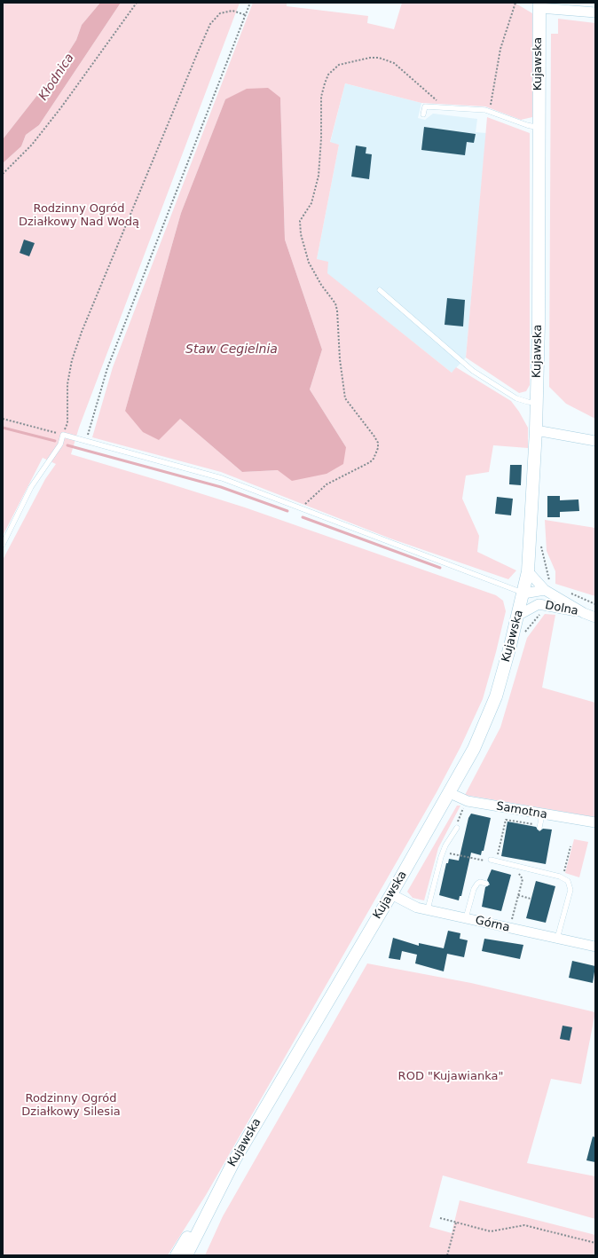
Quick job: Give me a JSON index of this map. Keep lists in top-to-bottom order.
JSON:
{
  "streets": {
    "street": [
      "Kujawska",
      "Dolna",
      "Samotna",
      "Górna"
    ]
  },
  "crossings": [
    ["Kujawska", "Dolna"],
    ["Kujawska", "Samotna"],
    ["Kujawska", "Górna"]
  ],
  "water": ["Kłodnica", "Staw Cegielnia"],
  "parks": ["Rodzinny Ogród Działkowy Nad Wodą", "ROD \"Kujawianka\"", "Rodzinny Ogród Działkowy Silesia"]
}
